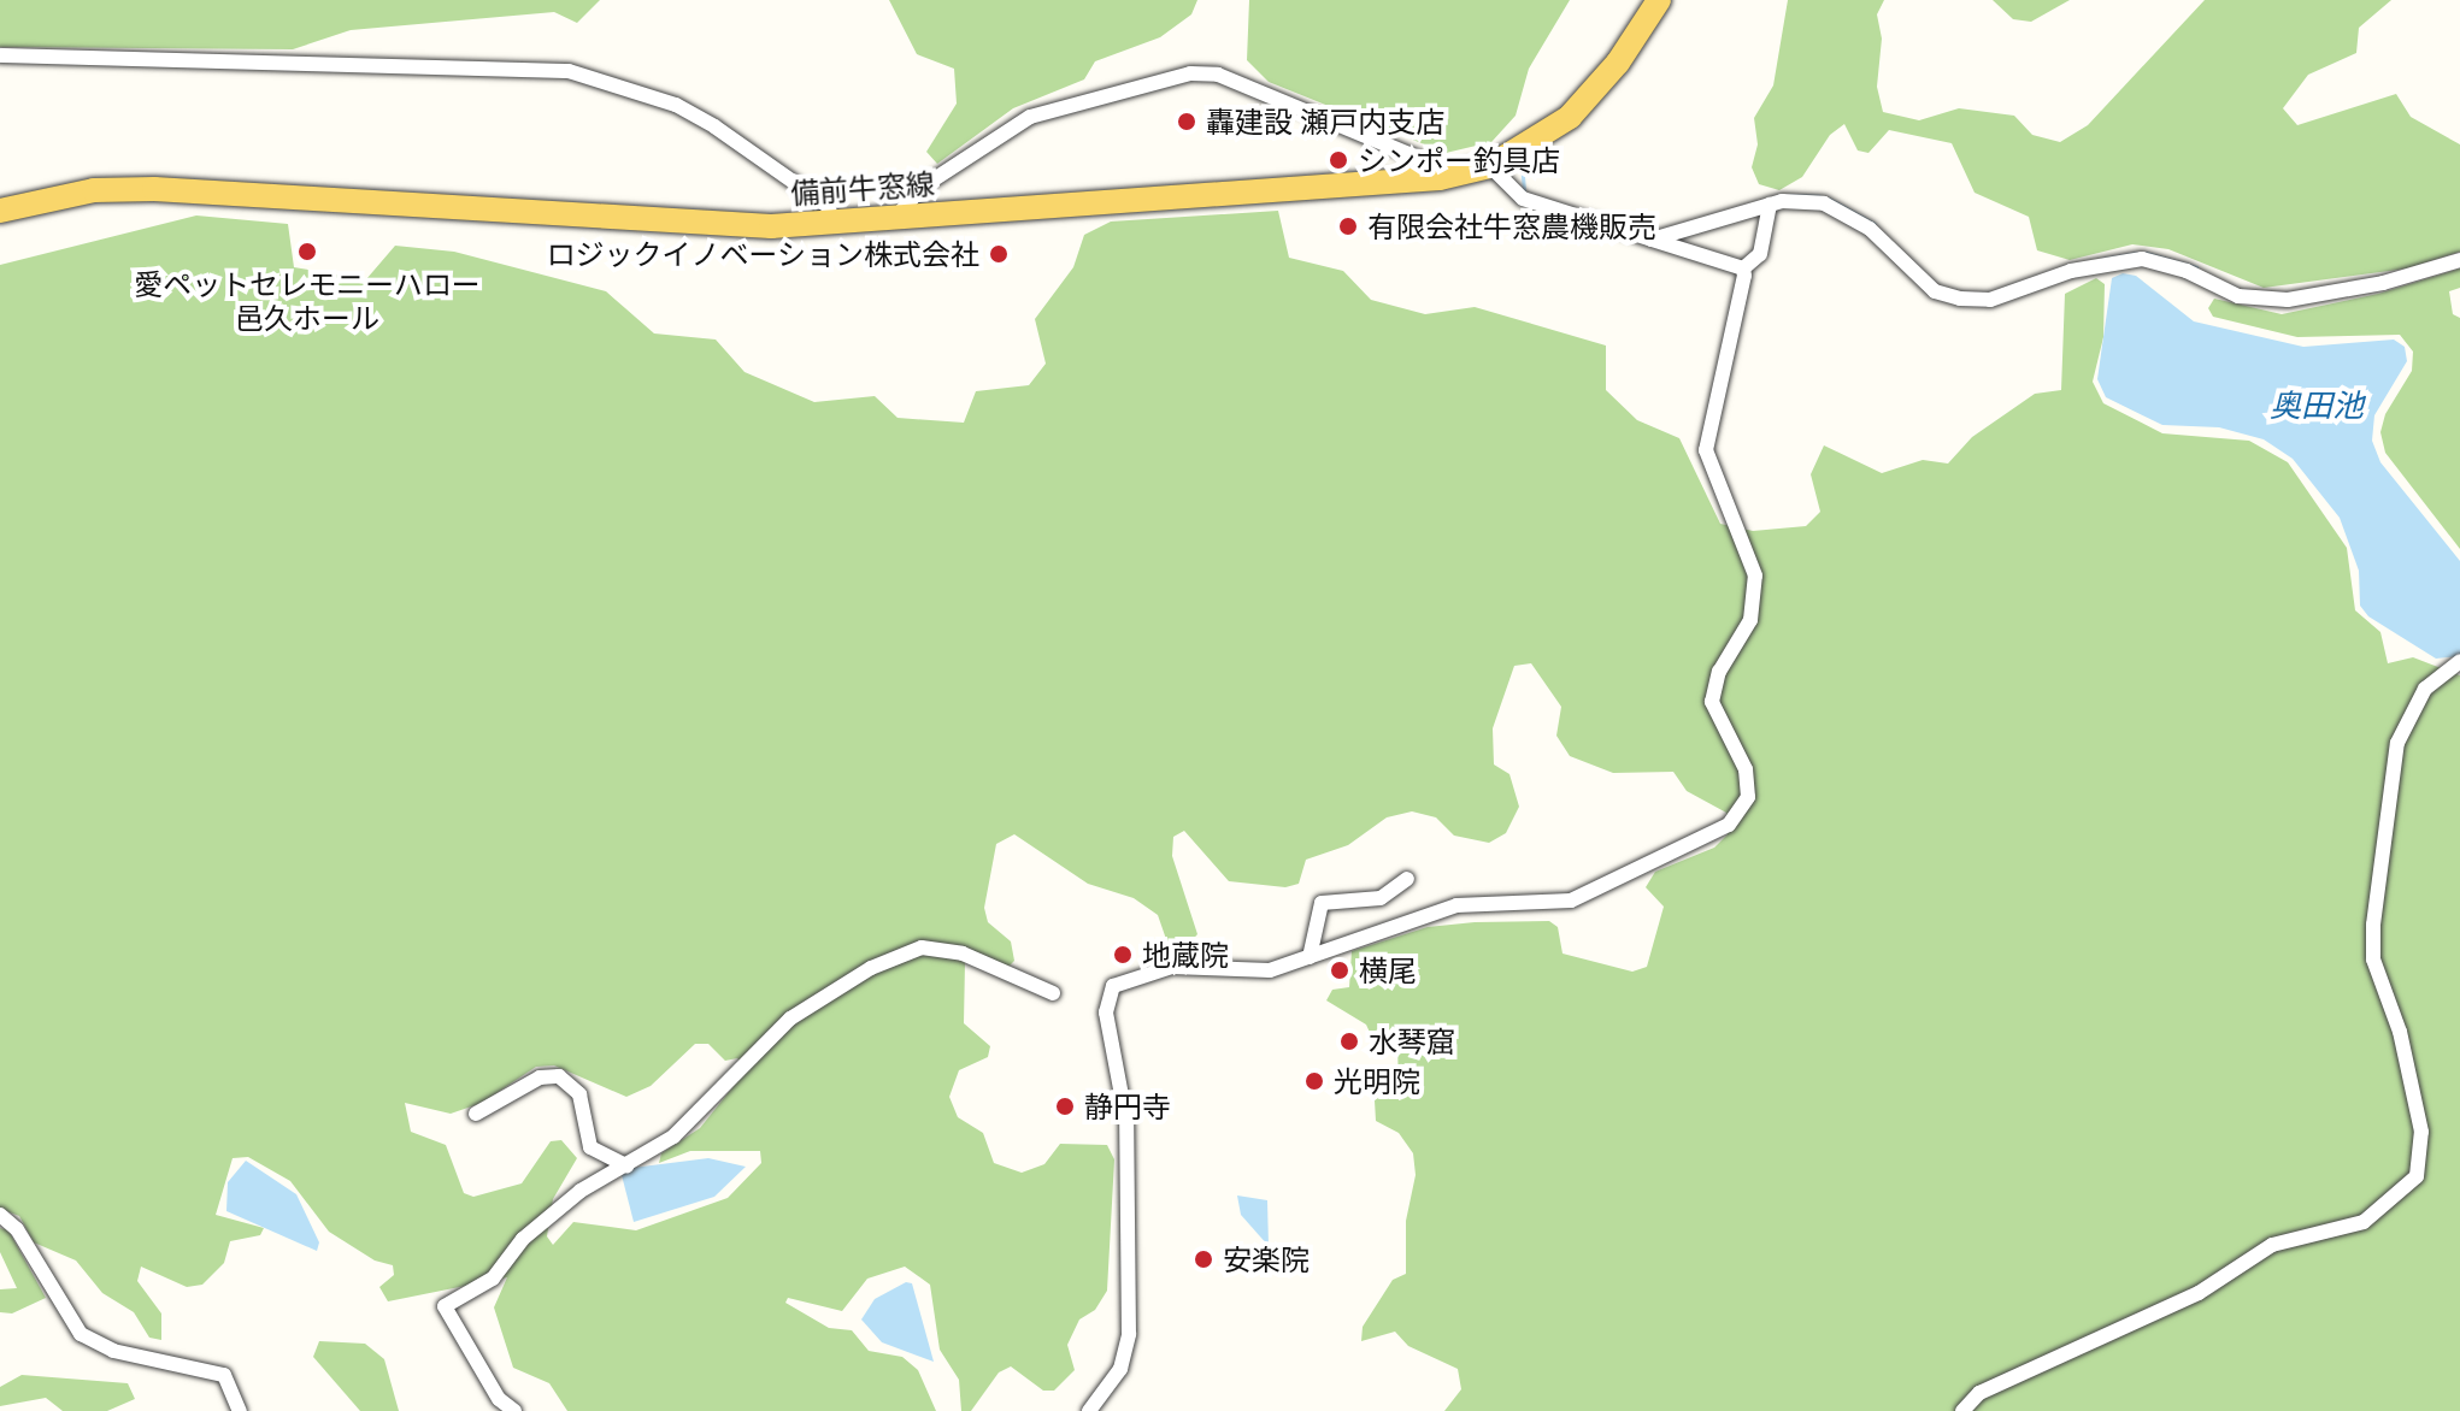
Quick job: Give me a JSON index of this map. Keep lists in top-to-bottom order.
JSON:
{
  "streets": {
    "main road": ["備前牛窓線"]
  },
  "water": ["奥田池"],
  "places": [
    "轟建設 瀬戸内支店",
    "シンポー釣具店",
    "有限会社牛窓農機販売",
    "愛ペットセレモニーハロー 邑久ホール",
    "ロジックイノベーション株式会社",
    "地蔵院",
    "横尾",
    "水琴窟",
    "光明院",
    "静円寺",
    "安楽院"
  ]
}
